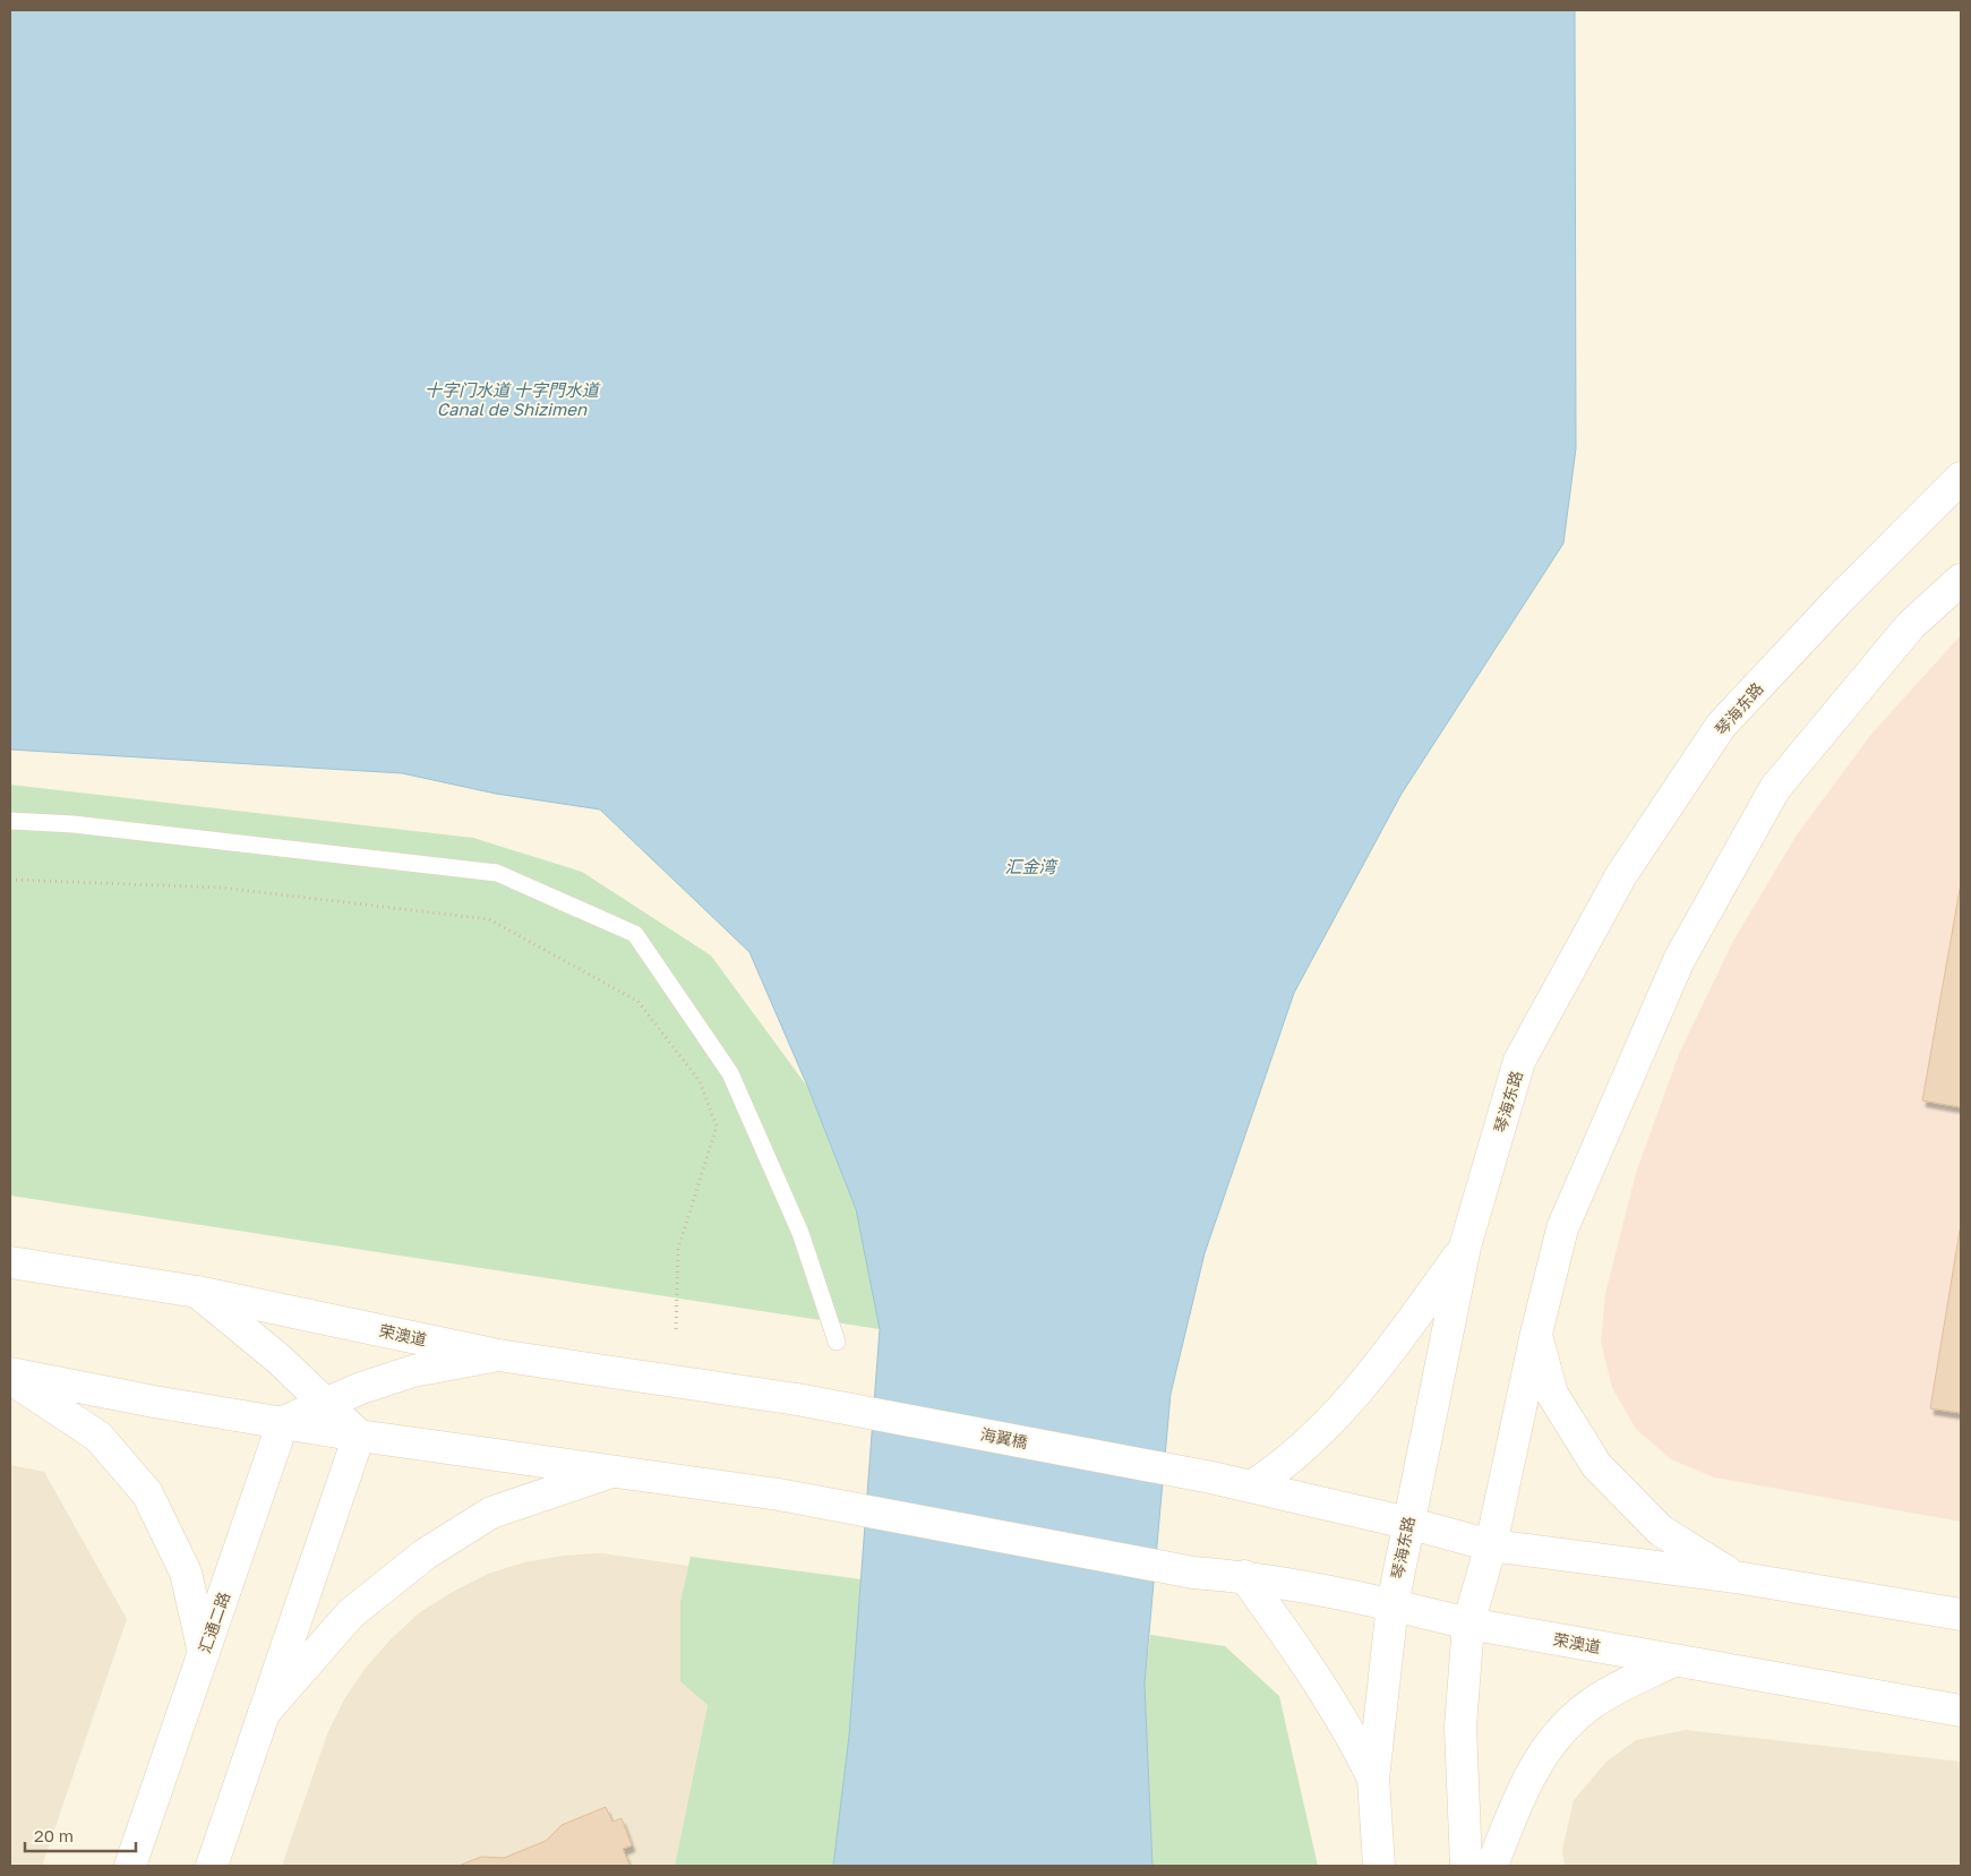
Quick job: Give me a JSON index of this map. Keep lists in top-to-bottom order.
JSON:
{
  "streets": {
    "main road": [
      "琴海东路",
      "荣澳道",
      "海翼橋",
      "汇通二路"
    ]
  },
  "crossings": [
    ["琴海东路", "荣澳道"],
    ["荣澳道", "海翼橋"]
  ],
  "water": ["十字门水道 十字門水道 Canal de Shizimen", "汇金湾"],
  "scale_bar": "20 m"
}
